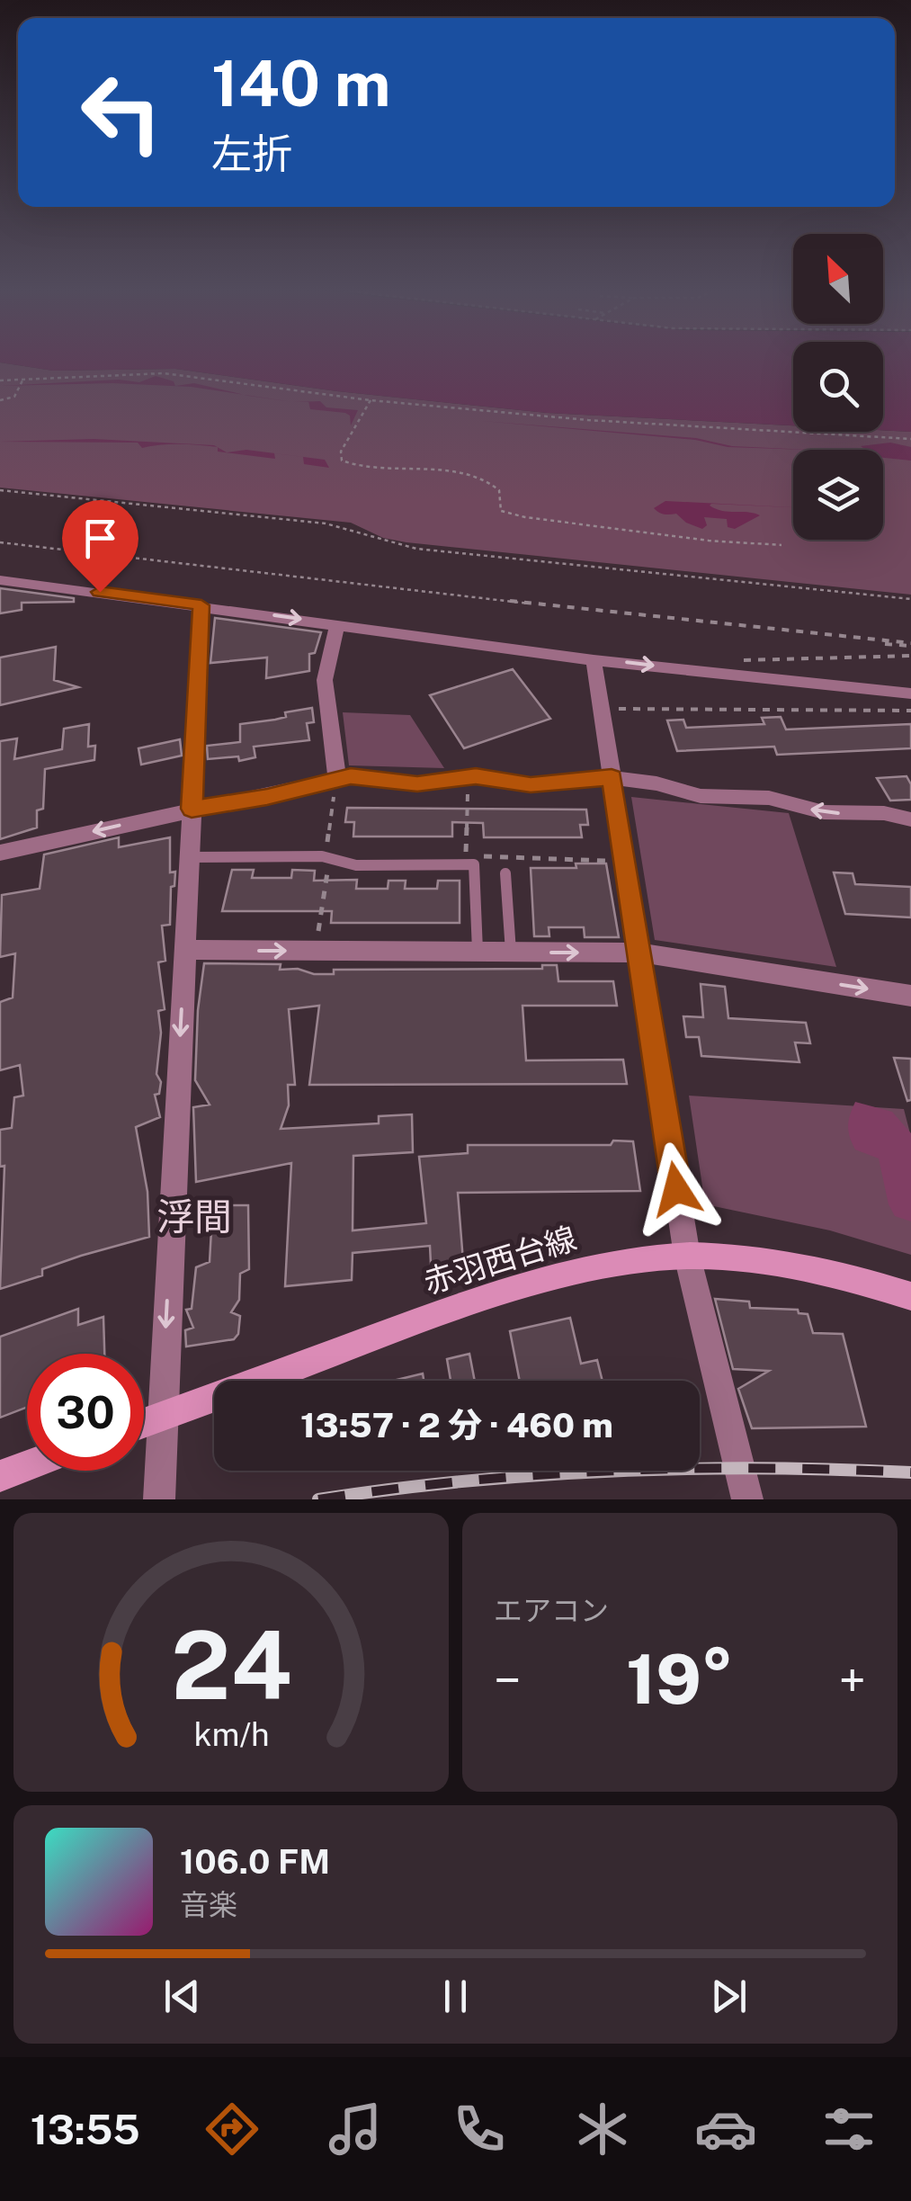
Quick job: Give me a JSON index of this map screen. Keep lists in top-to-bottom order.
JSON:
{
  "streets": {
    "main road": ["赤羽西台線"]
  },
  "districts": ["浮間"],
  "north": "top left",
  "page": {
    "turn": ["140 m", "左折"],
    "limit": "30",
    "trip": "13:57 · 2 分 · 460 m",
    "tile": "エアコン",
    "heat": ["−", "19°", "+"],
    "song": ["106.0 FM", "音楽"],
    "tabs": "13:55",
    "gauge": ["24", "km/h"]
  }
}
